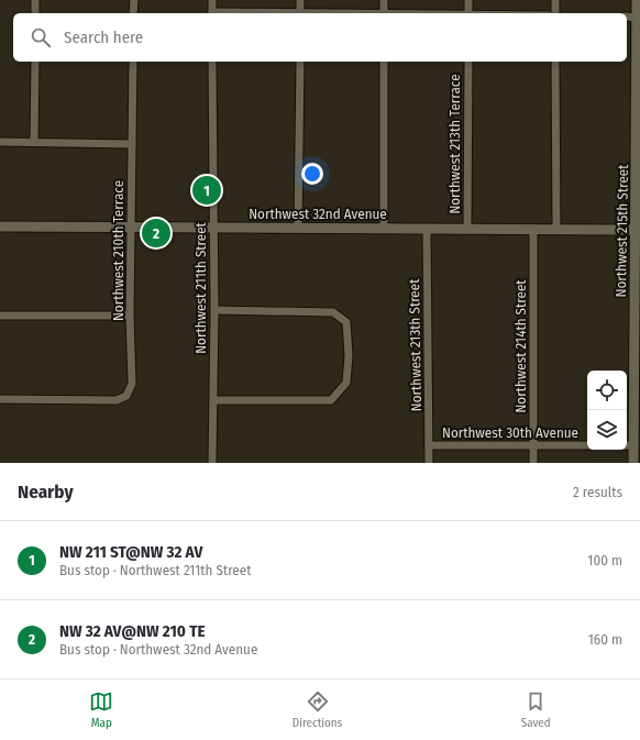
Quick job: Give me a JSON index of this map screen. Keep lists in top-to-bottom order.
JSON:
{
  "streets": {
    "street": [
      "Northwest 213th Terrace",
      "Northwest 32nd Avenue",
      "Northwest 215th Street",
      "Northwest 210th Terrace",
      "Northwest 211th Street",
      "Northwest 213th Street",
      "Northwest 214th Street",
      "Northwest 30th Avenue"
    ]
  },
  "crossings": [
    ["Northwest 213th Terrace", "Northwest 32nd Avenue"],
    ["Northwest 32nd Avenue", "Northwest 215th Street"],
    ["Northwest 32nd Avenue", "Northwest 210th Terrace"],
    ["Northwest 32nd Avenue", "Northwest 211th Street"],
    ["Northwest 32nd Avenue", "Northwest 213th Street"],
    ["Northwest 32nd Avenue", "Northwest 214th Street"],
    ["Northwest 213th Street", "Northwest 30th Avenue"],
    ["Northwest 214th Street", "Northwest 30th Avenue"]
  ],
  "page": {
    "search": "Search here",
    "pins": ["1", "2"],
    "heading": ["Nearby", "2 results"],
    "list": [
      {
        "mark": "1",
        "name": "NW 211 ST@NW 32 AV",
        "note": "Bus stop · Northwest 211th Street",
        "value": "100 m"
      },
      {
        "mark": "2",
        "name": "NW 32 AV@NW 210 TE",
        "note": "Bus stop · Northwest 32nd Avenue",
        "value": "160 m"
      }
    ],
    "nav": ["Map", "Directions", "Saved"]
  }
}
